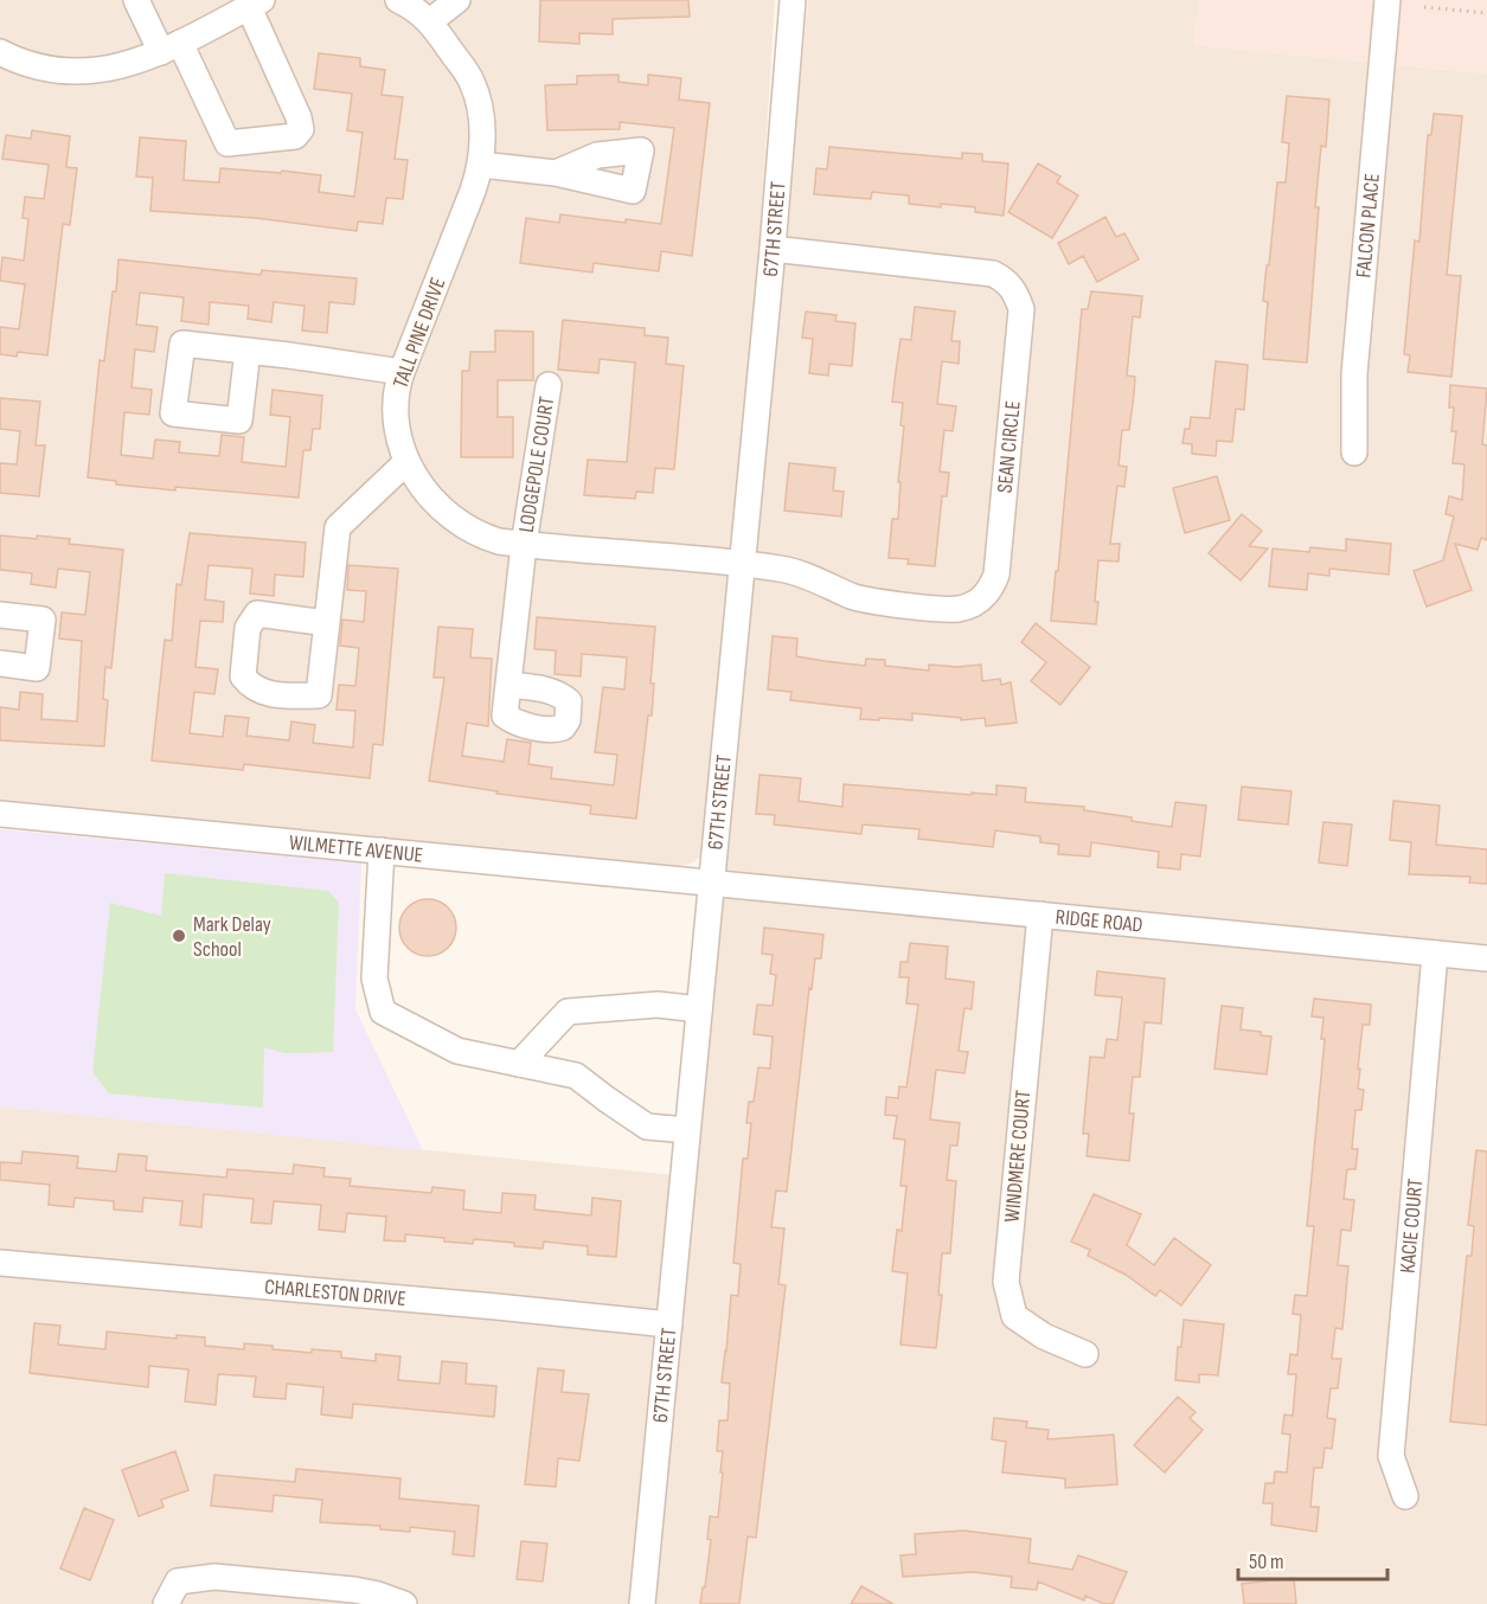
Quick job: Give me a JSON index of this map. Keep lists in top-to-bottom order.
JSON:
{
  "streets": {
    "street": [
      "FALCON PLACE",
      "67TH STREET",
      "TALL PINE DRIVE",
      "SEAN CIRCLE",
      "LODGEPOLE COURT",
      "WILMETTE AVENUE",
      "RIDGE ROAD",
      "WINDMERE COURT",
      "KACIE COURT",
      "CHARLESTON DRIVE"
    ]
  },
  "crossings": [
    ["67TH STREET", "TALL PINE DRIVE"],
    ["67TH STREET", "SEAN CIRCLE"],
    ["67TH STREET", "WILMETTE AVENUE"],
    ["67TH STREET", "RIDGE ROAD"],
    ["67TH STREET", "CHARLESTON DRIVE"],
    ["TALL PINE DRIVE", "SEAN CIRCLE"],
    ["TALL PINE DRIVE", "LODGEPOLE COURT"],
    ["WILMETTE AVENUE", "RIDGE ROAD"],
    ["RIDGE ROAD", "WINDMERE COURT"],
    ["RIDGE ROAD", "KACIE COURT"]
  ],
  "places": ["Mark Delay School"],
  "scale_bar": "50 m"
}
